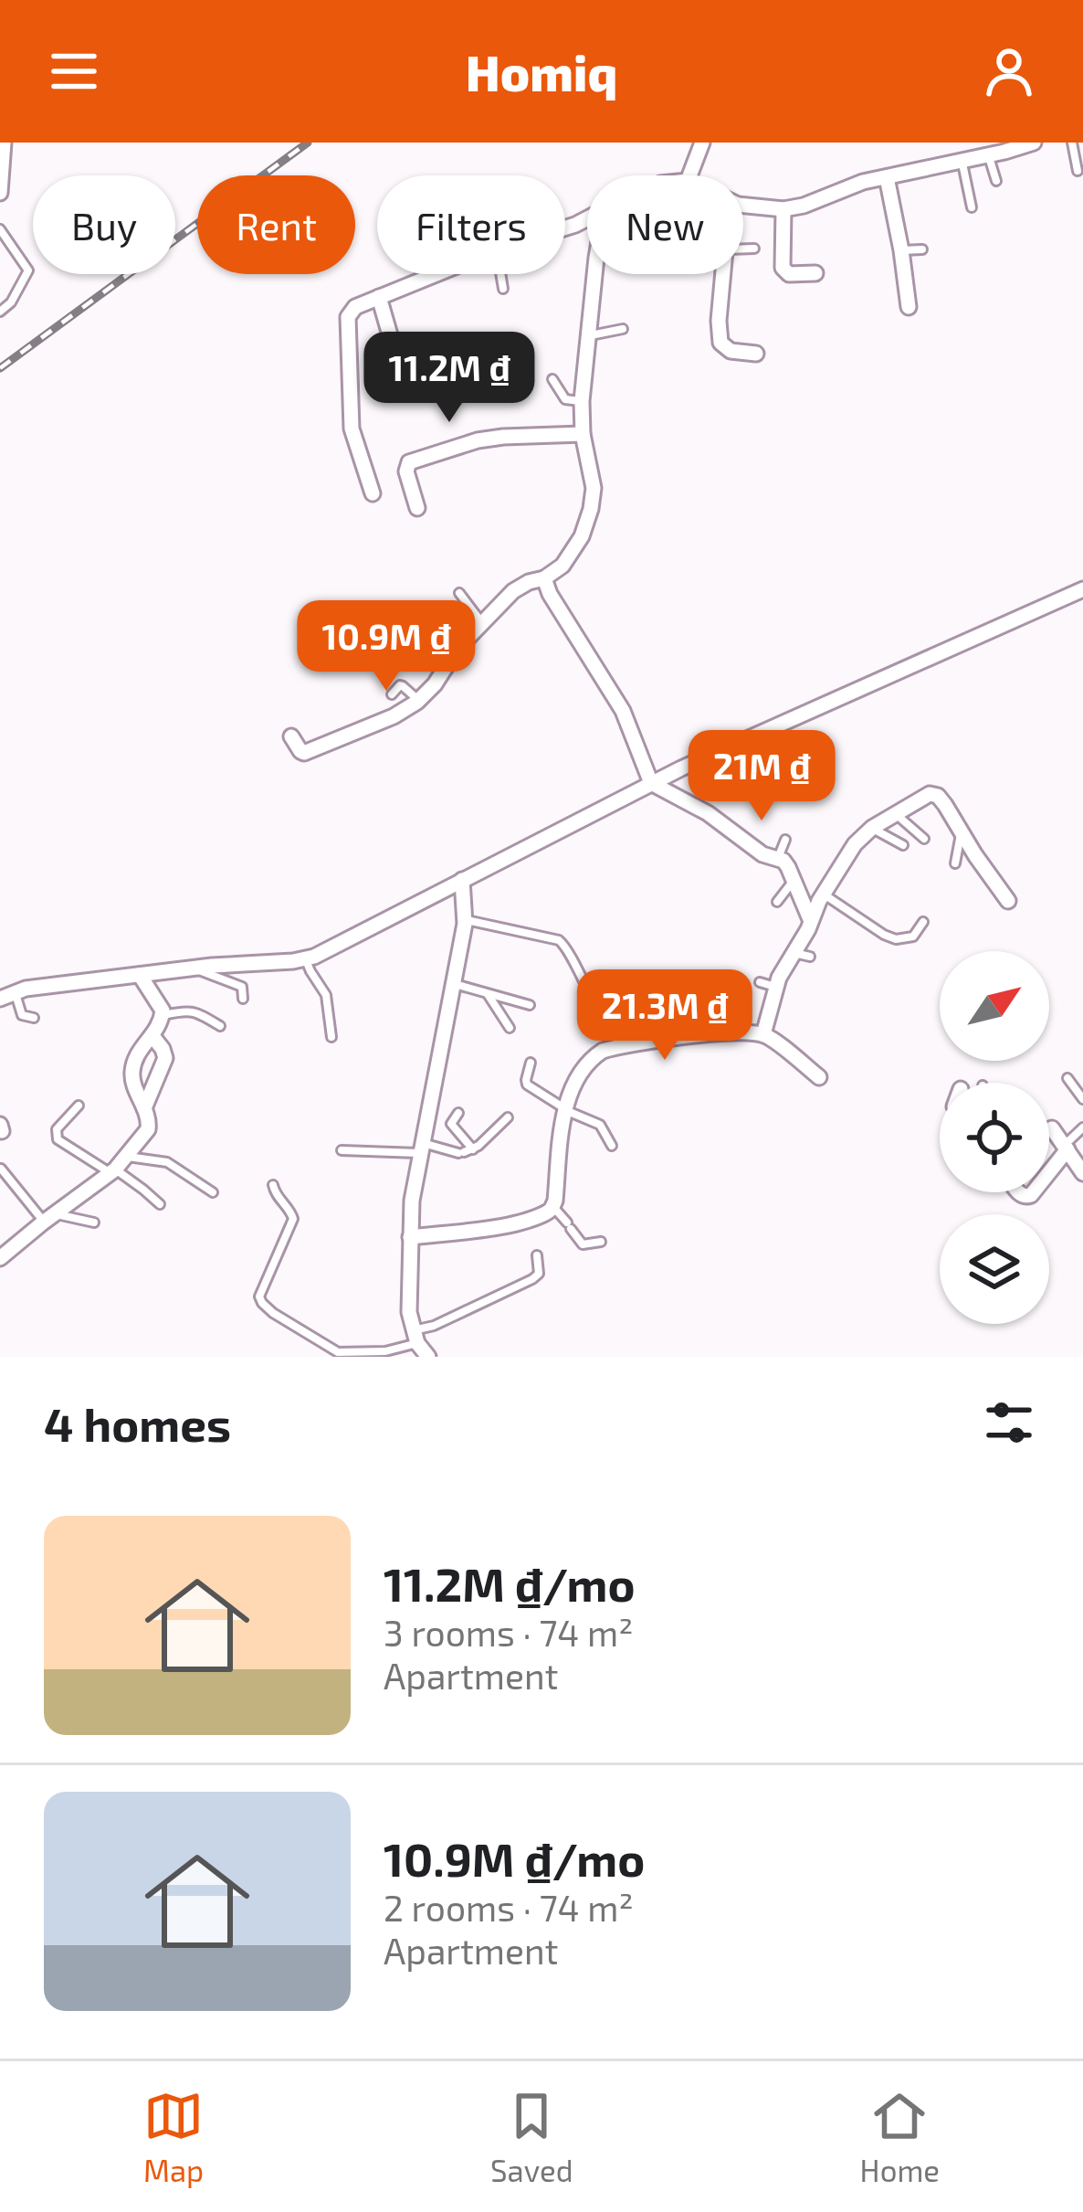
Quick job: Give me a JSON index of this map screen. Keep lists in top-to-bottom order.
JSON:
{
  "north": "top right",
  "page": {
    "header": "Homiq",
    "chip": [
      "Buy",
      "Rent",
      "Filters",
      "New"
    ],
    "price": [
      "11.2M ₫",
      "10.9M ₫",
      "21M ₫",
      "21.3M ₫"
    ],
    "heading": "4 homes",
    "list": [
      {
        "name": "11.2M ₫/mo",
        "note": "3 rooms · 74 m² · Apartment"
      },
      {
        "name": "10.9M ₫/mo",
        "note": "2 rooms · 74 m² · Apartment"
      }
    ],
    "tabs": ["Map", "Saved", "Home"]
  }
}
